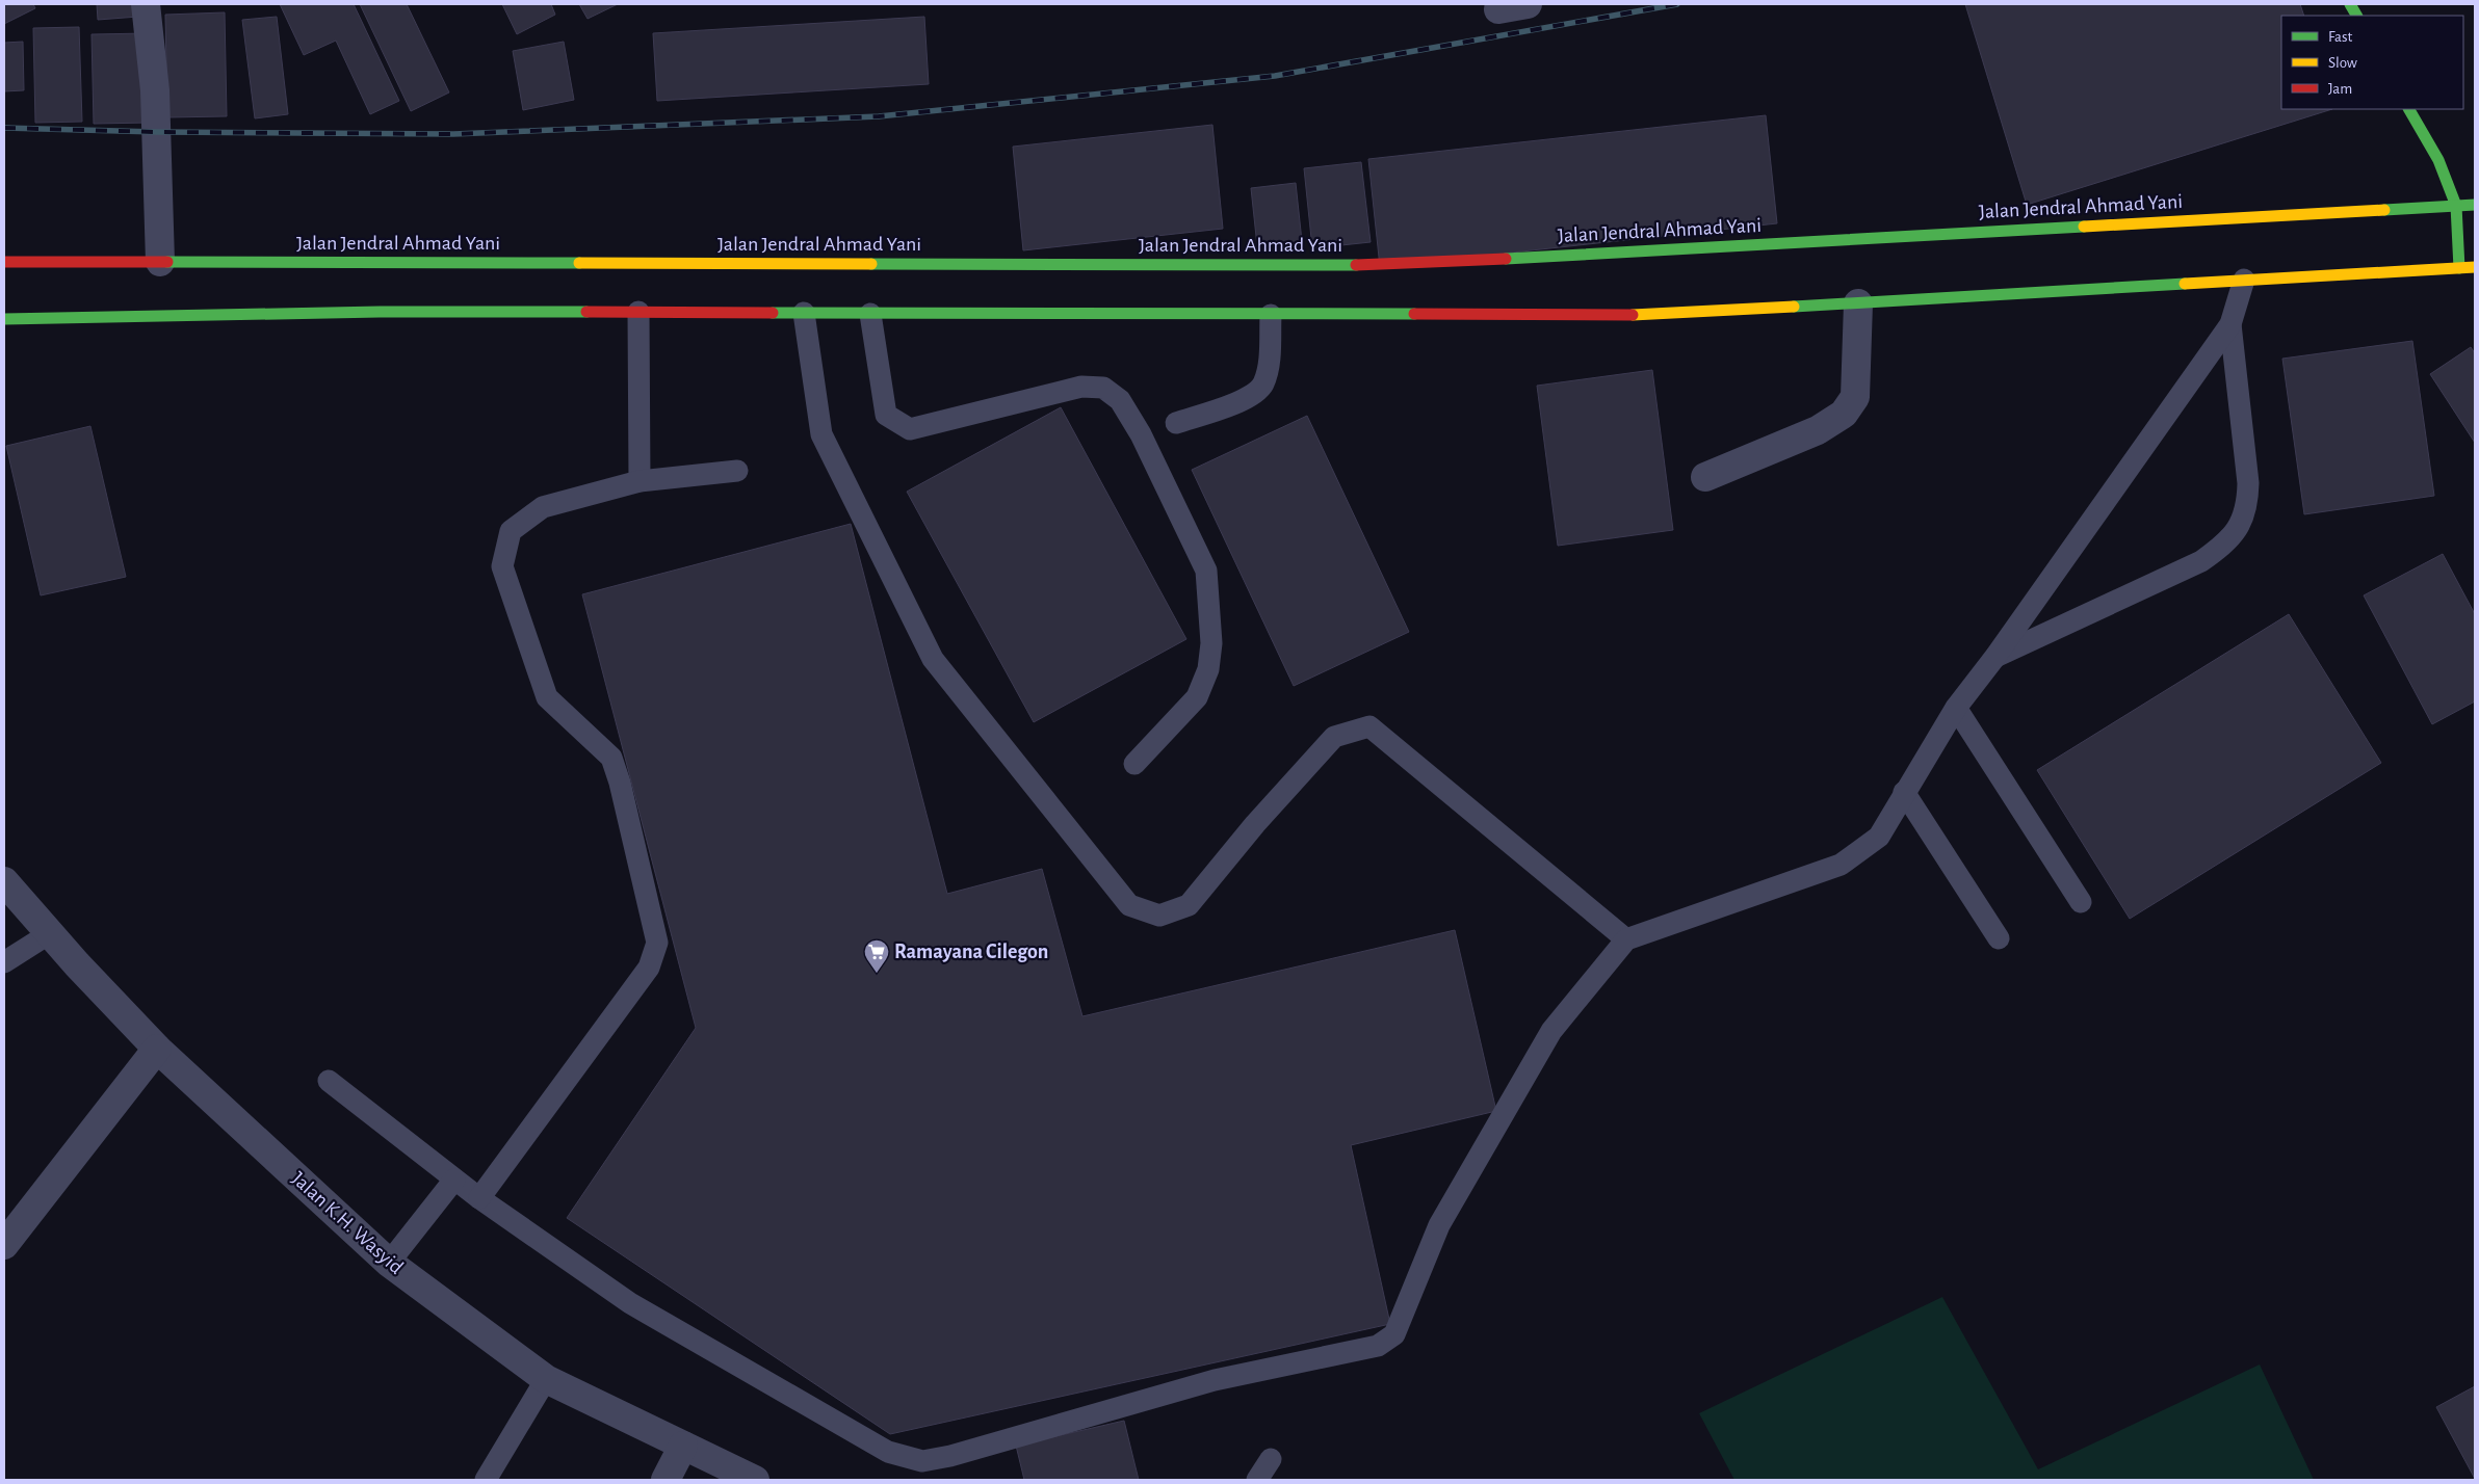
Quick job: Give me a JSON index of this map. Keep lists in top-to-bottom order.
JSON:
{
  "streets": {
    "main road": ["Jalan Jendral Ahmad Yani"],
    "street": ["Jalan K.H. Wasyid"]
  },
  "places": {
    "supermarket": ["Ramayana Cilegon"]
  },
  "legend": ["Fast", "Slow", "Jam"]
}
